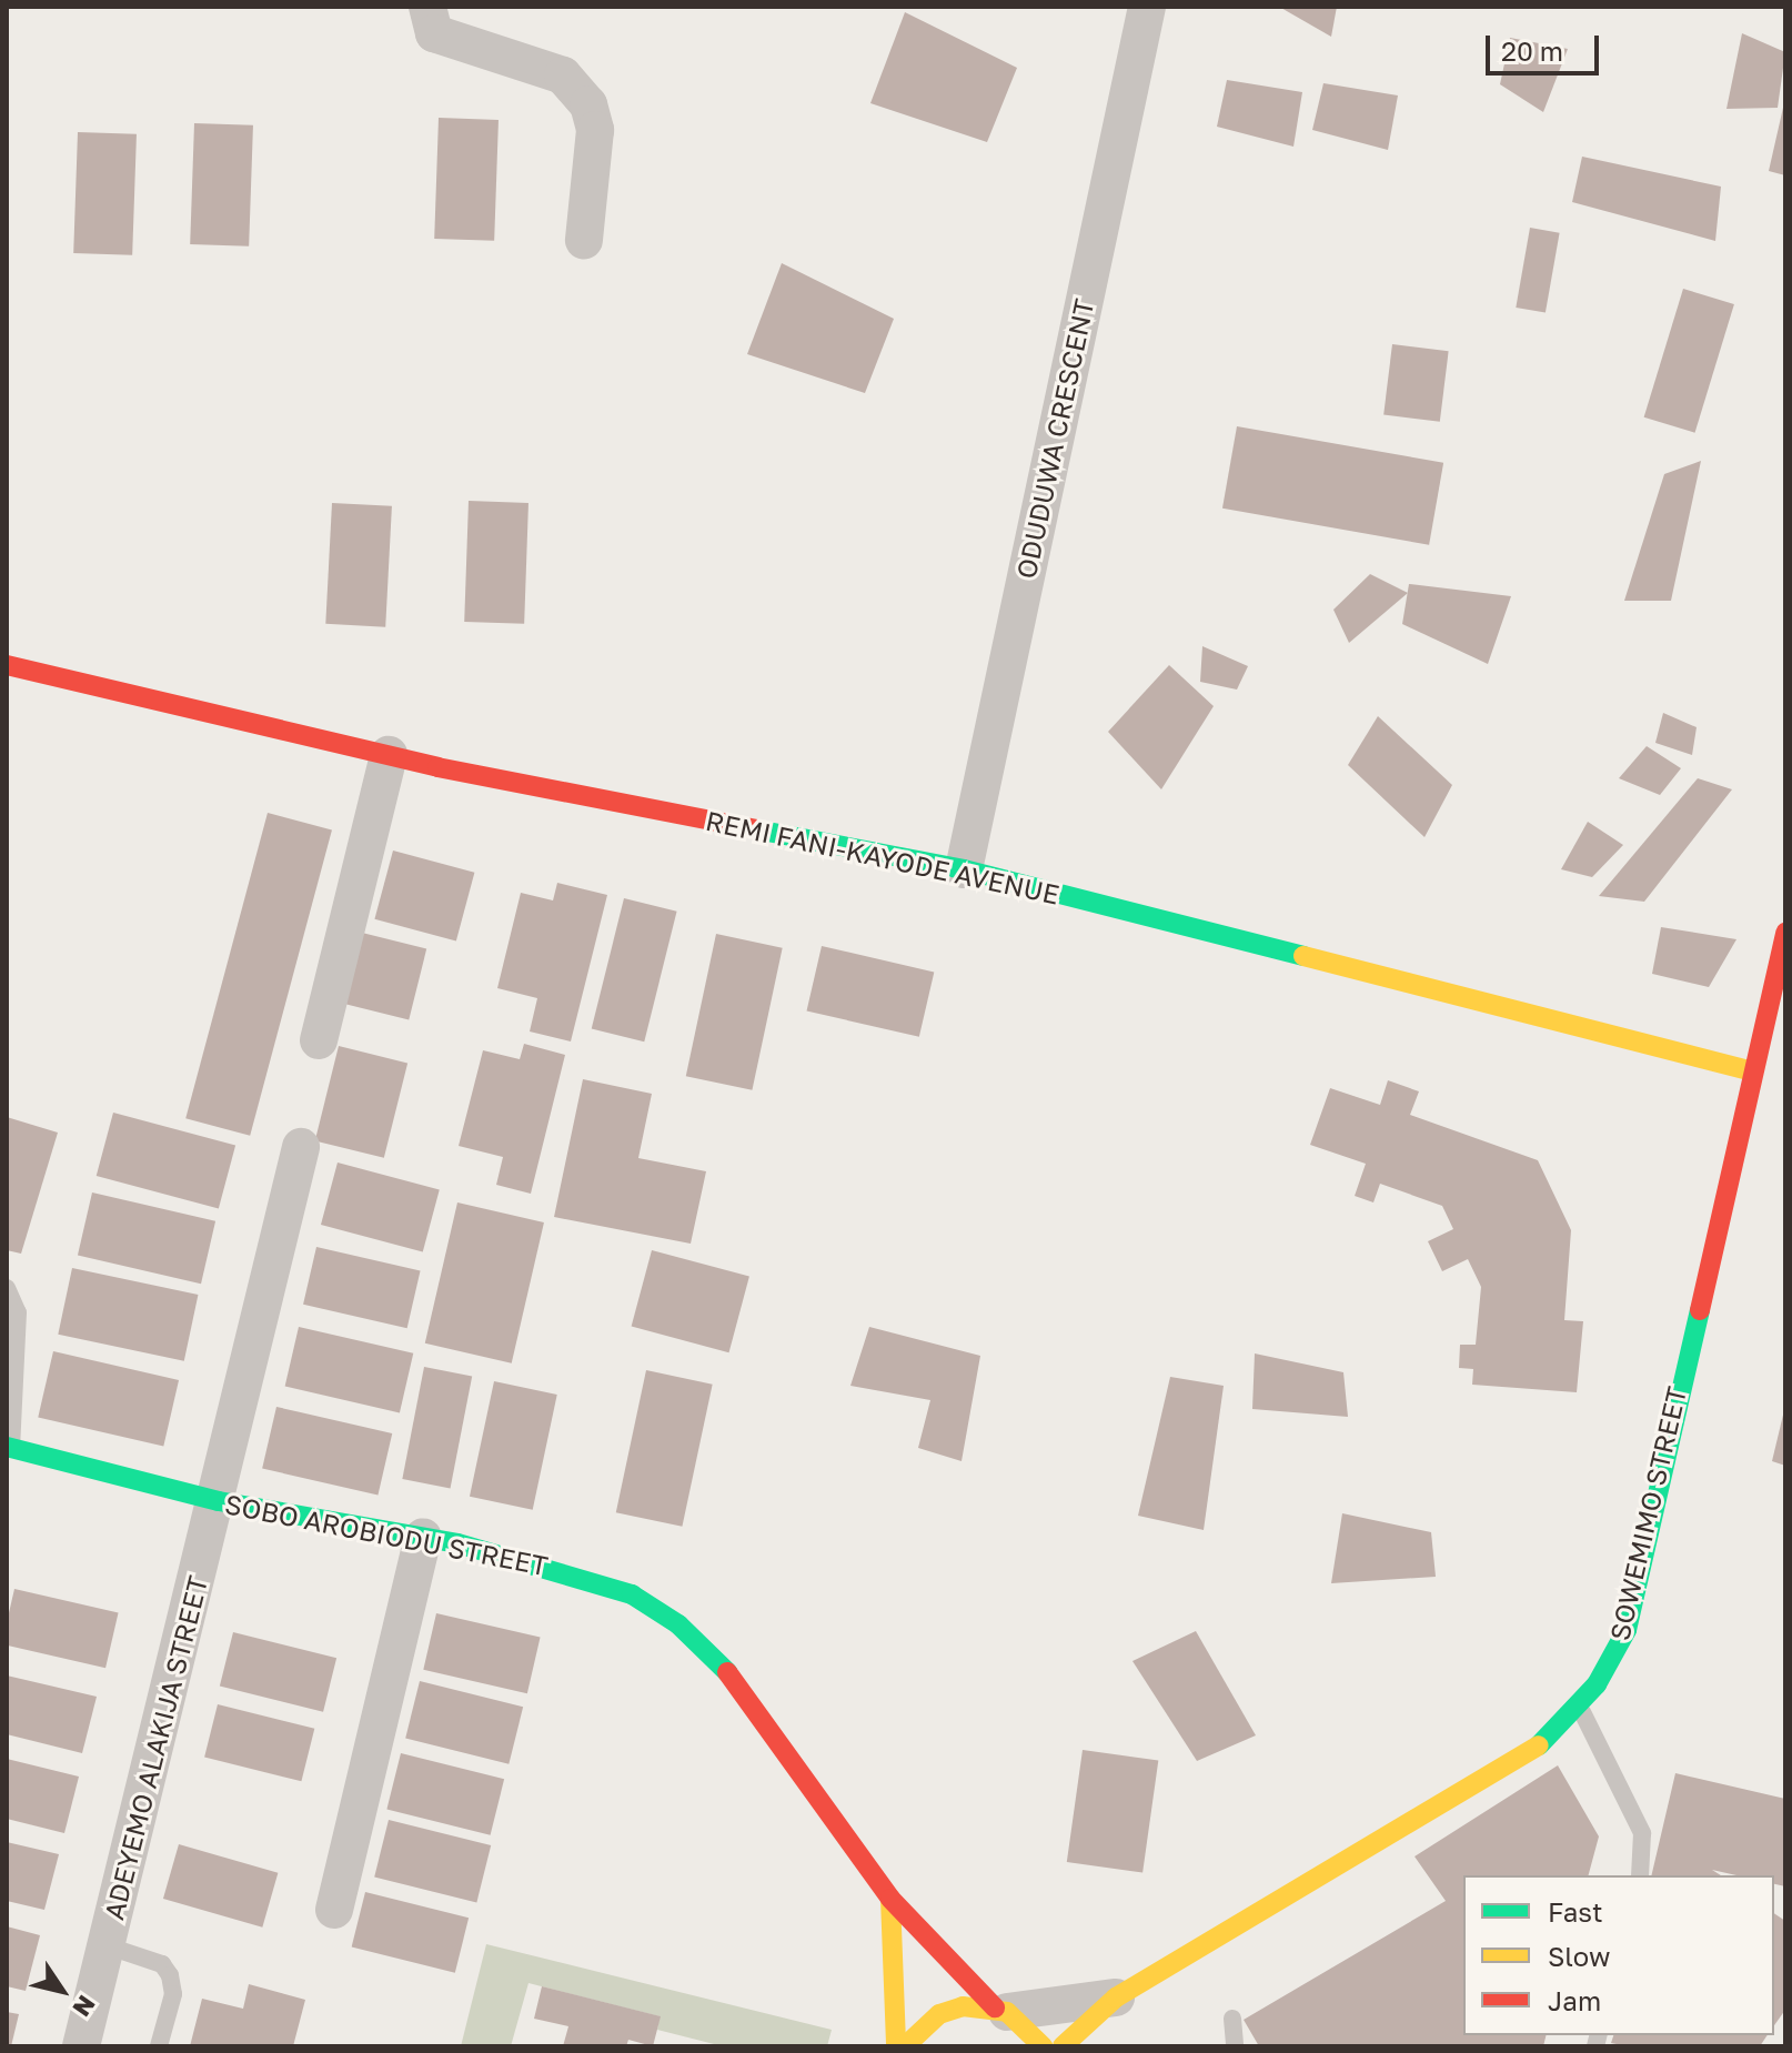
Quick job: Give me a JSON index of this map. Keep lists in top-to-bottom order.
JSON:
{
  "streets": {
    "street": [
      "ODUDUWA CRESCENT",
      "REMI FANI-KAYODE AVENUE",
      "SOWEMIMO STREET",
      "SOBO AROBIODU STREET",
      "ADEYEMO ALAKIJA STREET"
    ]
  },
  "crossings": [
    ["ODUDUWA CRESCENT", "REMI FANI-KAYODE AVENUE"],
    ["REMI FANI-KAYODE AVENUE", "SOWEMIMO STREET"],
    ["SOWEMIMO STREET", "SOBO AROBIODU STREET"],
    ["SOBO AROBIODU STREET", "ADEYEMO ALAKIJA STREET"]
  ],
  "legend": ["Fast", "Slow", "Jam"],
  "scale_bar": "20 m",
  "north": "bottom right"
}
